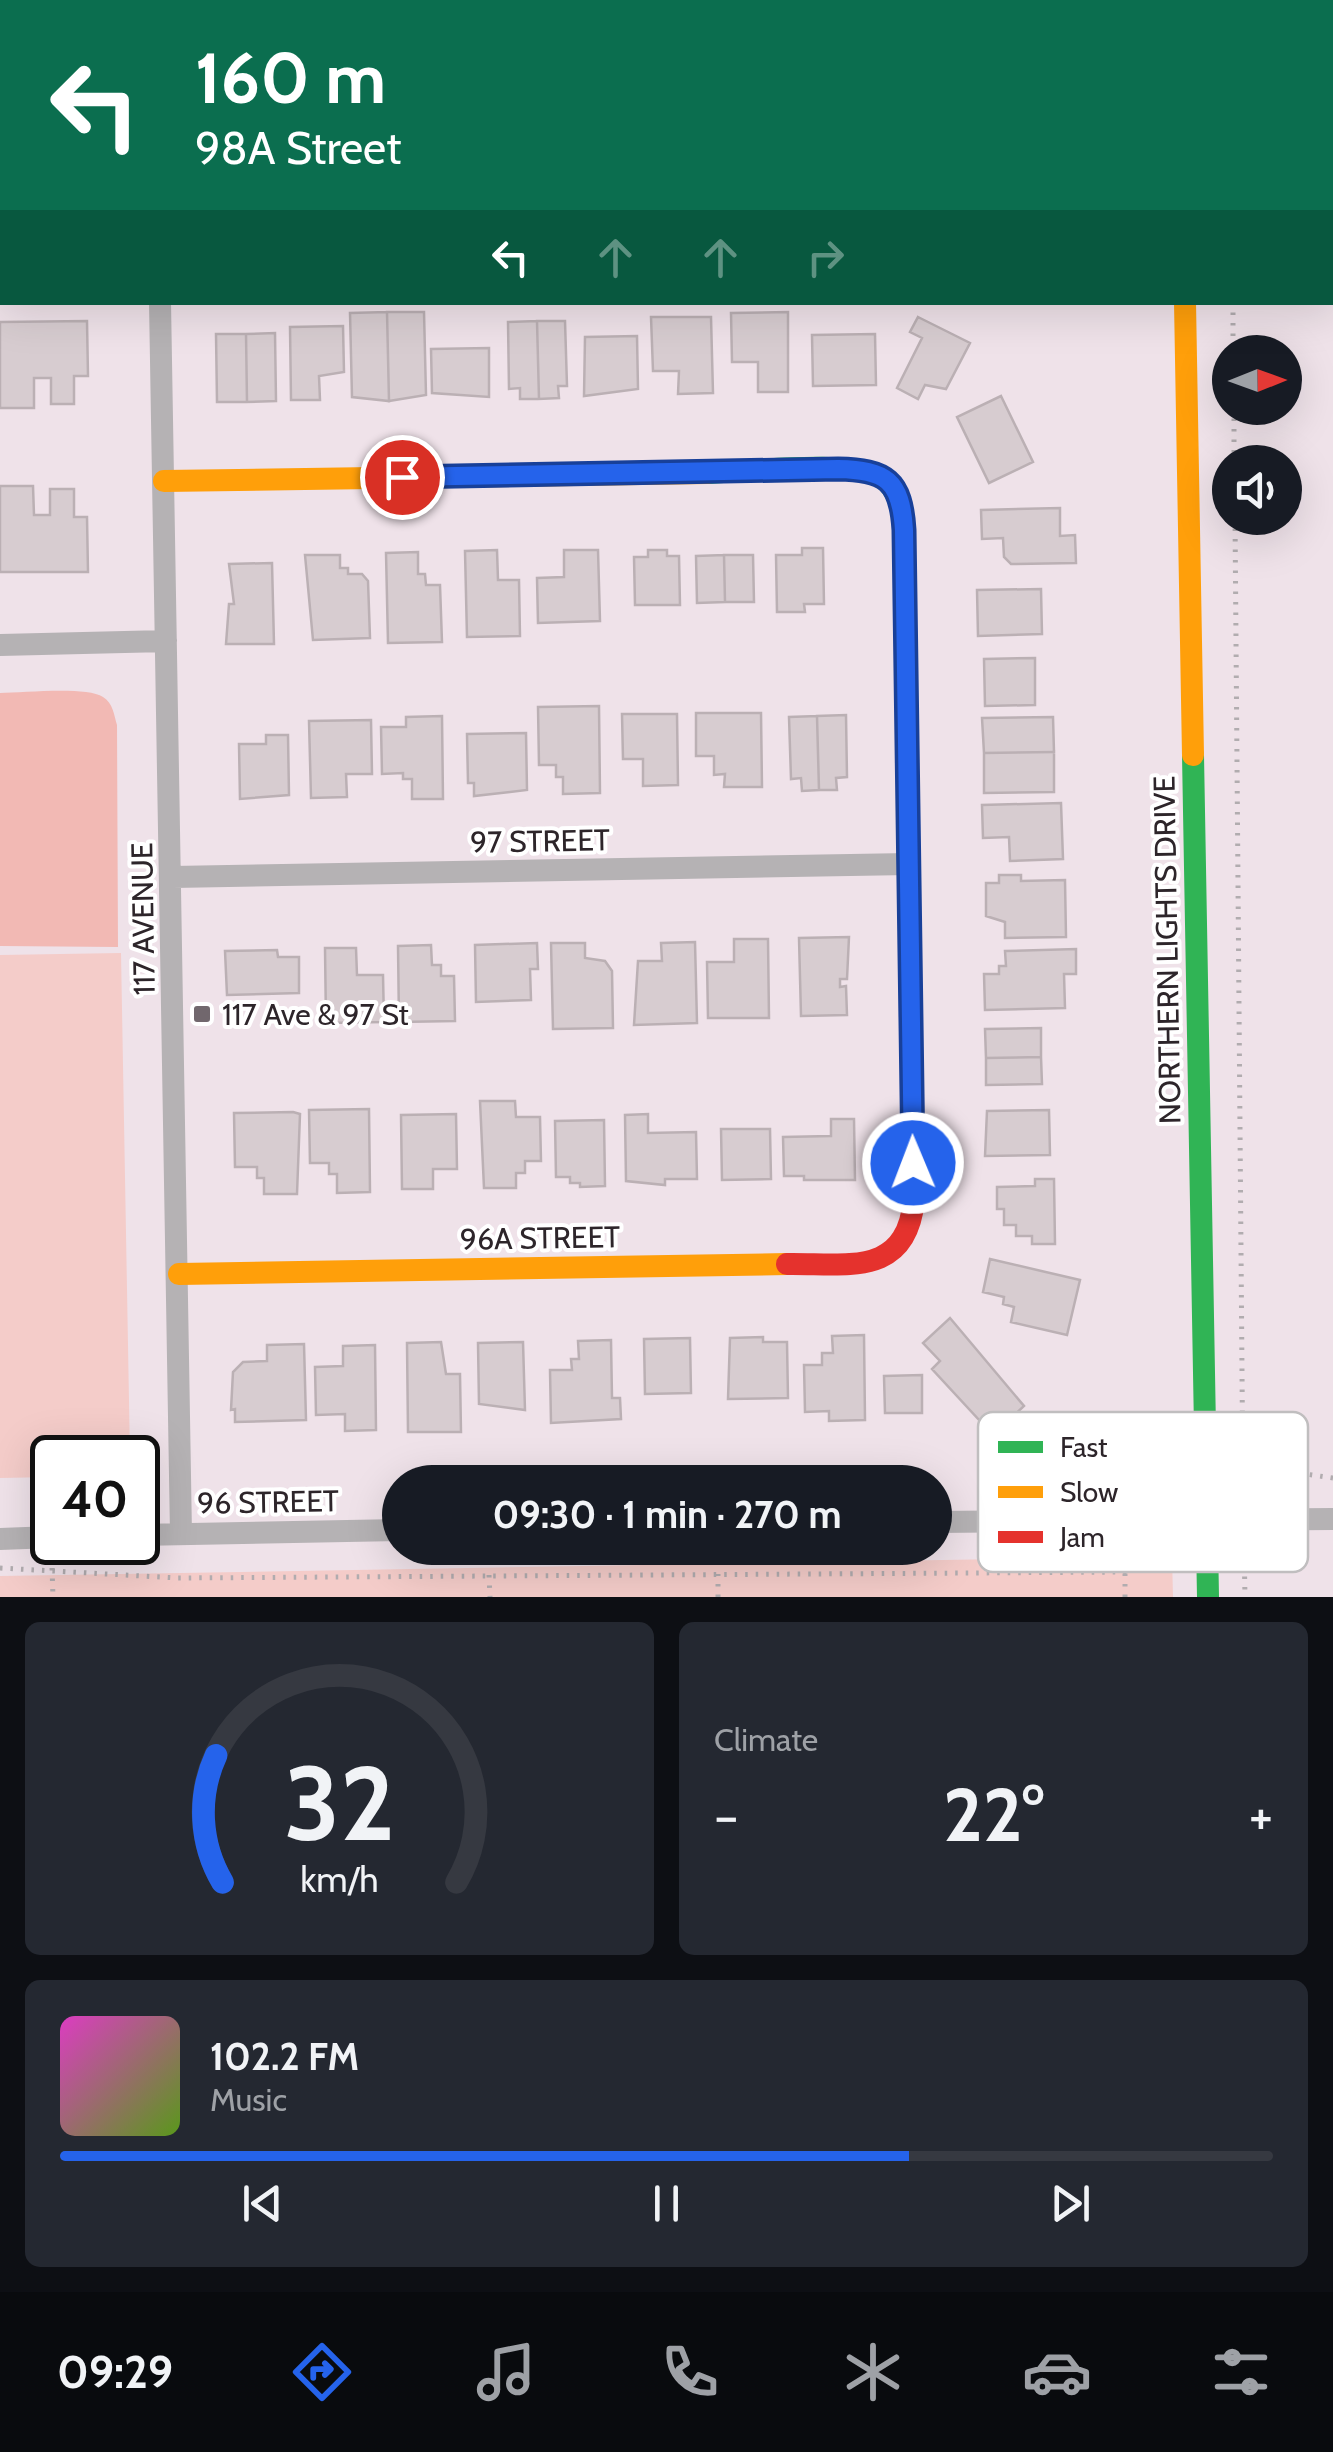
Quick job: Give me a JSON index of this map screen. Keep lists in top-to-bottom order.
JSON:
{
  "streets": {
    "street": [
      "97 STREET",
      "117 AVENUE",
      "NORTHERN LIGHTS DRIVE",
      "96A STREET",
      "96 STREET"
    ]
  },
  "crossings": [
    ["97 STREET", "117 AVENUE"],
    ["97 STREET", "96A STREET"],
    ["117 AVENUE", "96A STREET"],
    ["117 AVENUE", "96 STREET"]
  ],
  "places": {
    "transit": ["117 Ave & 97 St"]
  },
  "legend": ["Fast", "Slow", "Jam"],
  "north": "right",
  "page": {
    "turn": ["160 m", "98A Street"],
    "limit": "40",
    "trip": "09:30 · 1 min · 270 m",
    "tile": "Climate",
    "heat": ["−", "22°", "+"],
    "song": ["102.2 FM", "Music"],
    "tabs": "09:29",
    "gauge": ["32", "km/h"]
  }
}
